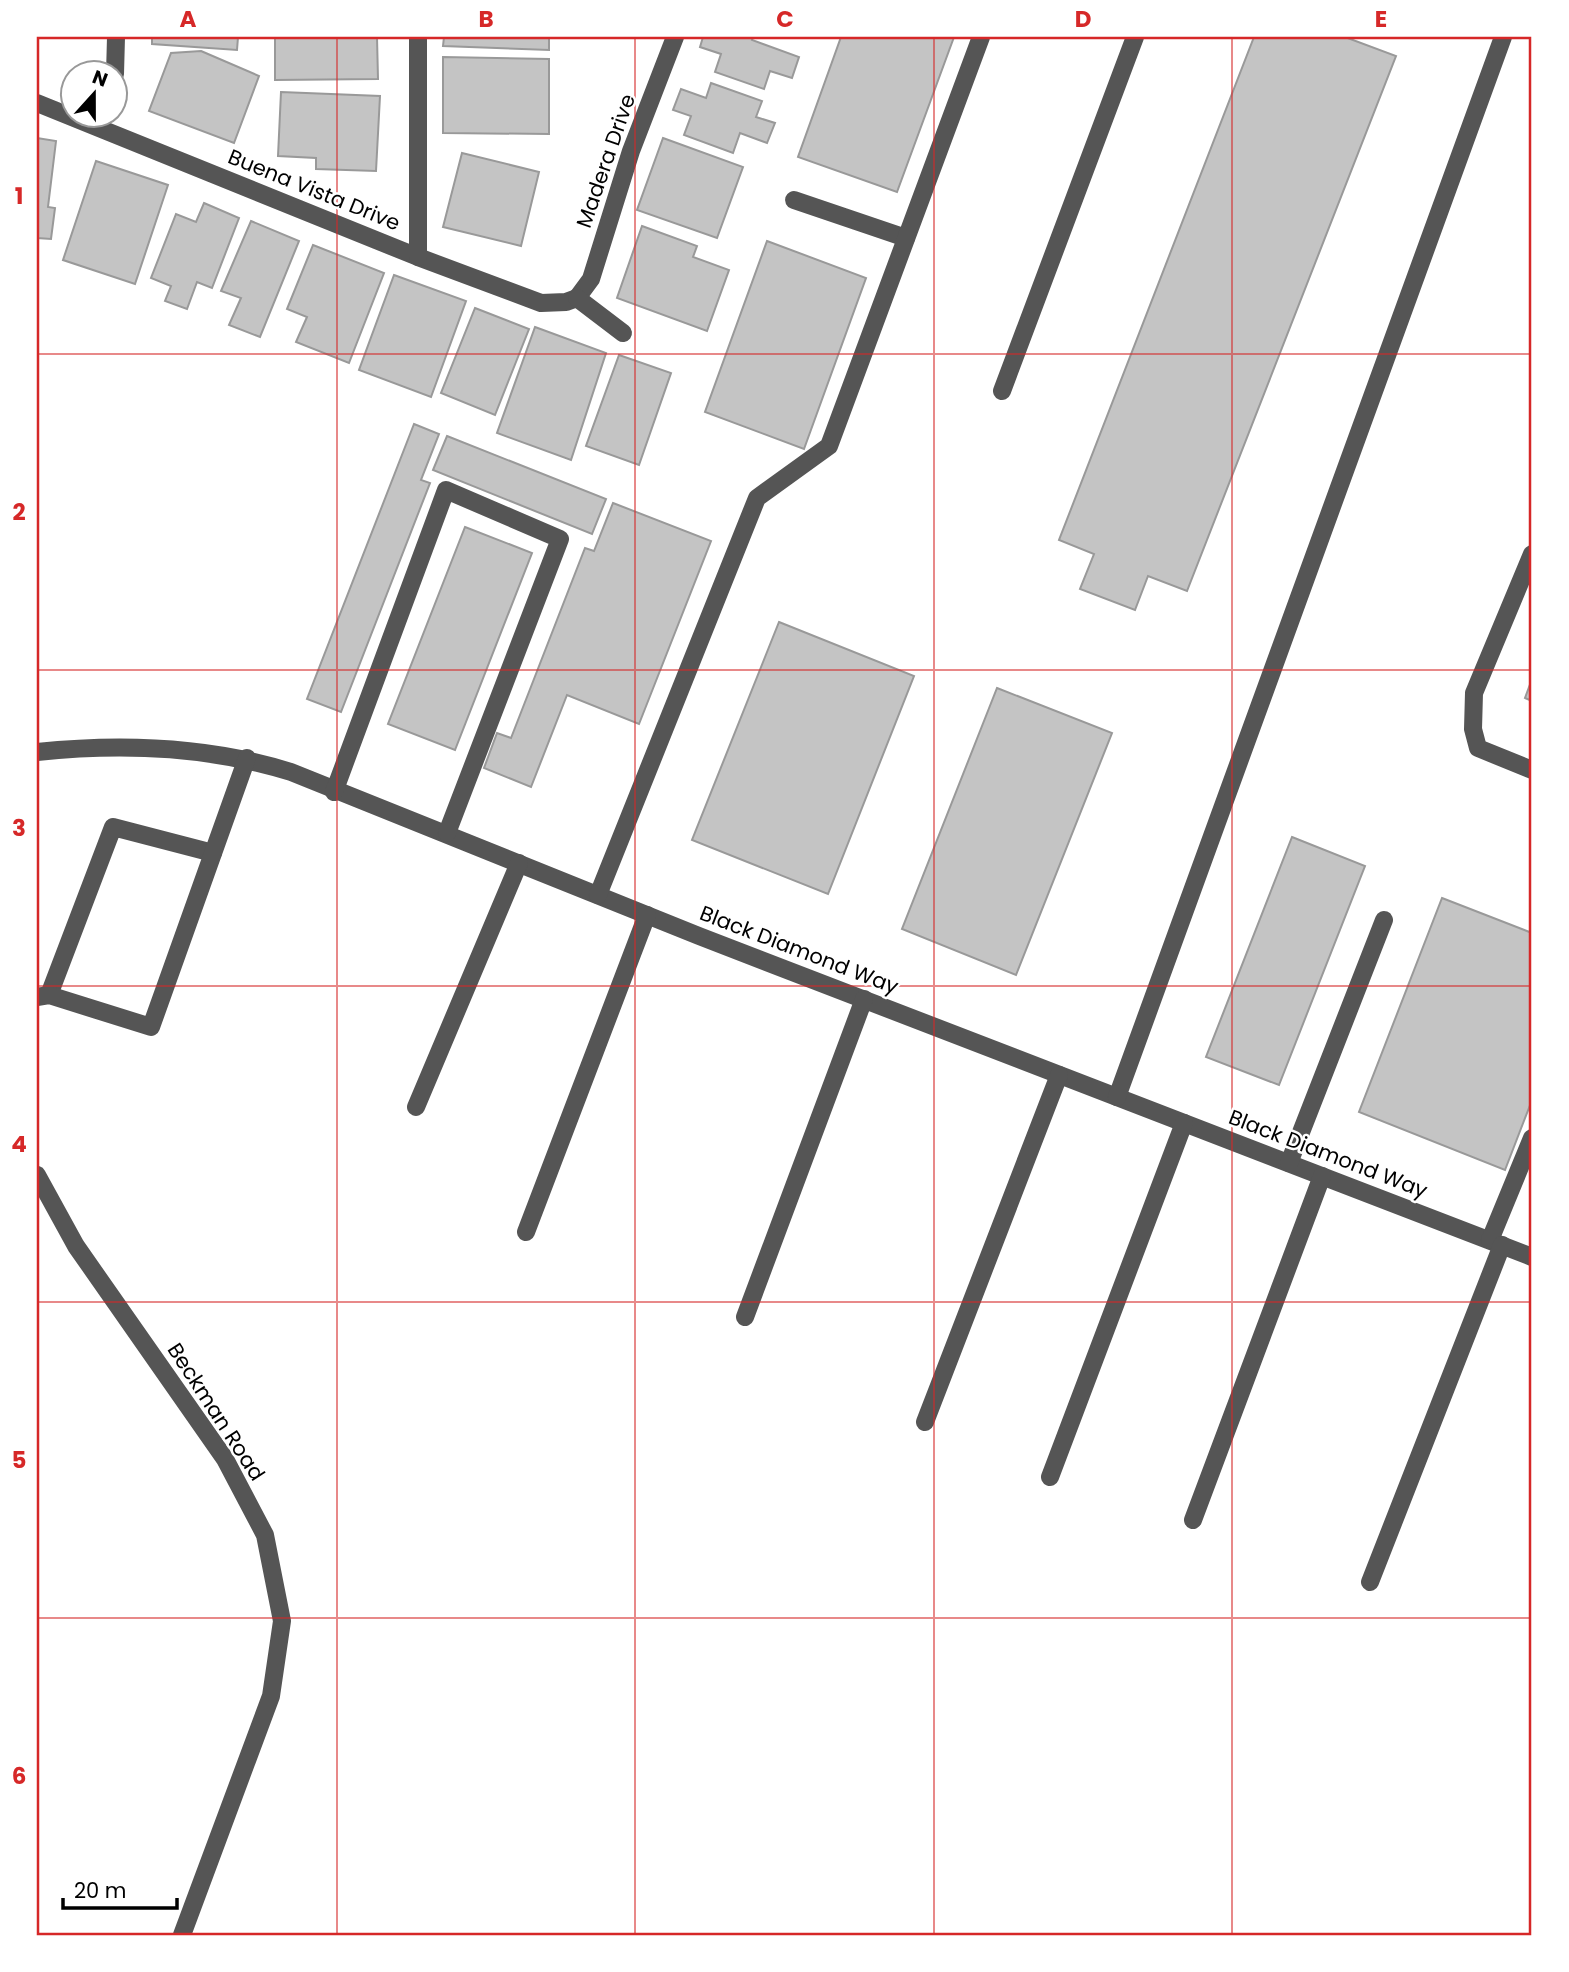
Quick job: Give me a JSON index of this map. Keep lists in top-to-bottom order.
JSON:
{
  "streets": {
    "street": [
      "Madera Drive",
      "Buena Vista Drive",
      "Black Diamond Way",
      "Beckman Road"
    ]
  },
  "crossings": [
    ["Madera Drive", "Buena Vista Drive"]
  ],
  "scale_bar": "20 m",
  "north": "top",
  "grid": {
    "columns": [
      "A",
      "B",
      "C",
      "D",
      "E"
    ],
    "rows": [
      "1",
      "2",
      "3",
      "4",
      "5",
      "6"
    ]
  }
}
